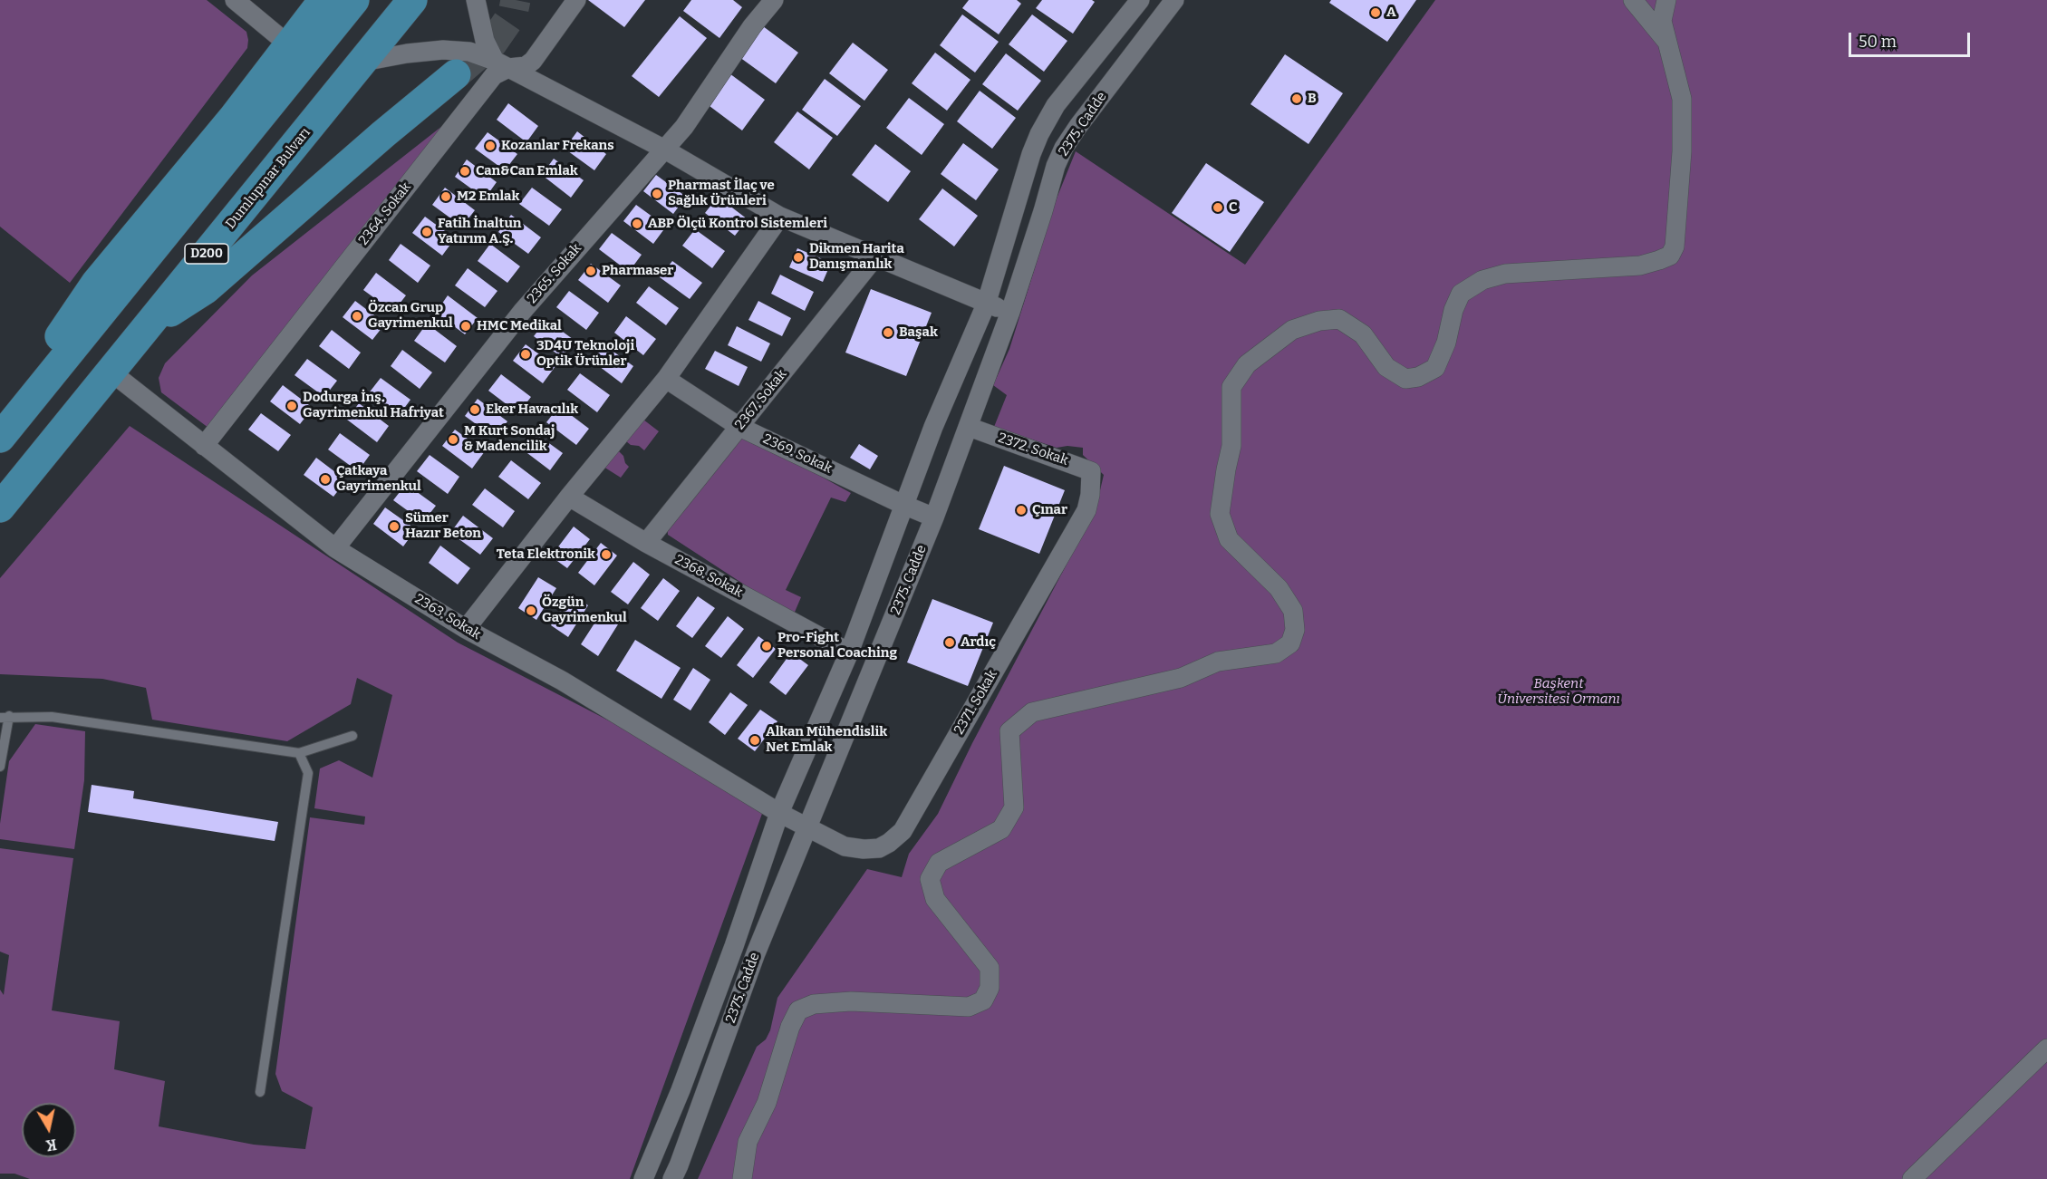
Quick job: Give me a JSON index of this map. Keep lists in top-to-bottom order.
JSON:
{
  "streets": {
    "highway": ["Dumlupınar Bulvarı", "D200"],
    "street": [
      "2375. Cadde",
      "2364. Sokak",
      "2365. Sokak",
      "2367. Sokak",
      "2372. Sokak",
      "2369. Sokak",
      "2368. Sokak",
      "2363. Sokak",
      "2371. Sokak"
    ]
  },
  "crossings": [
    ["2375. Cadde", "2372. Sokak"],
    ["2375. Cadde", "2369. Sokak"],
    ["2375. Cadde", "2368. Sokak"],
    ["2375. Cadde", "2363. Sokak"],
    ["2375. Cadde", "2371. Sokak"],
    ["Dumlupınar Bulvarı", "2363. Sokak"],
    ["2364. Sokak", "2363. Sokak"],
    ["2365. Sokak", "2363. Sokak"],
    ["2367. Sokak", "2369. Sokak"],
    ["2367. Sokak", "2368. Sokak"],
    ["2372. Sokak", "2371. Sokak"],
    ["2363. Sokak", "2371. Sokak"]
  ],
  "parks": ["Başkent Üniversitesi Ormanı"],
  "places": [
    "A",
    "B",
    "Kozanlar Frekans",
    "Can&Can Emlak",
    "Pharmast İlaç ve Sağlık Ürünleri",
    "M2 Emlak",
    "C",
    "ABP Ölçü Kontrol Sistemleri",
    "Fatih İnaltun Yatırım A.Ş.",
    "Dikmen Harita Danışmanlık",
    "Pharmaser",
    "Özcan Grup Gayrimenkul",
    "HMC Medikal",
    "Başak",
    "3D4U Teknoloji Optik Ürünler",
    "Dodurga İnş. Gayrimenkul Hafriyat",
    "Eker Havacılık",
    "M Kurt Sondaj & Madencilik",
    "Çatkaya Gayrimenkul",
    "Çınar",
    "Sümer Hazır Beton",
    "Teta Elektronik",
    "Özgün Gayrimenkul",
    "Ardıç",
    "Pro-Fight Personal Coaching",
    "Alkan Mühendislik Net Emlak"
  ],
  "scale_bar": "50 m",
  "north": "bottom"
}
